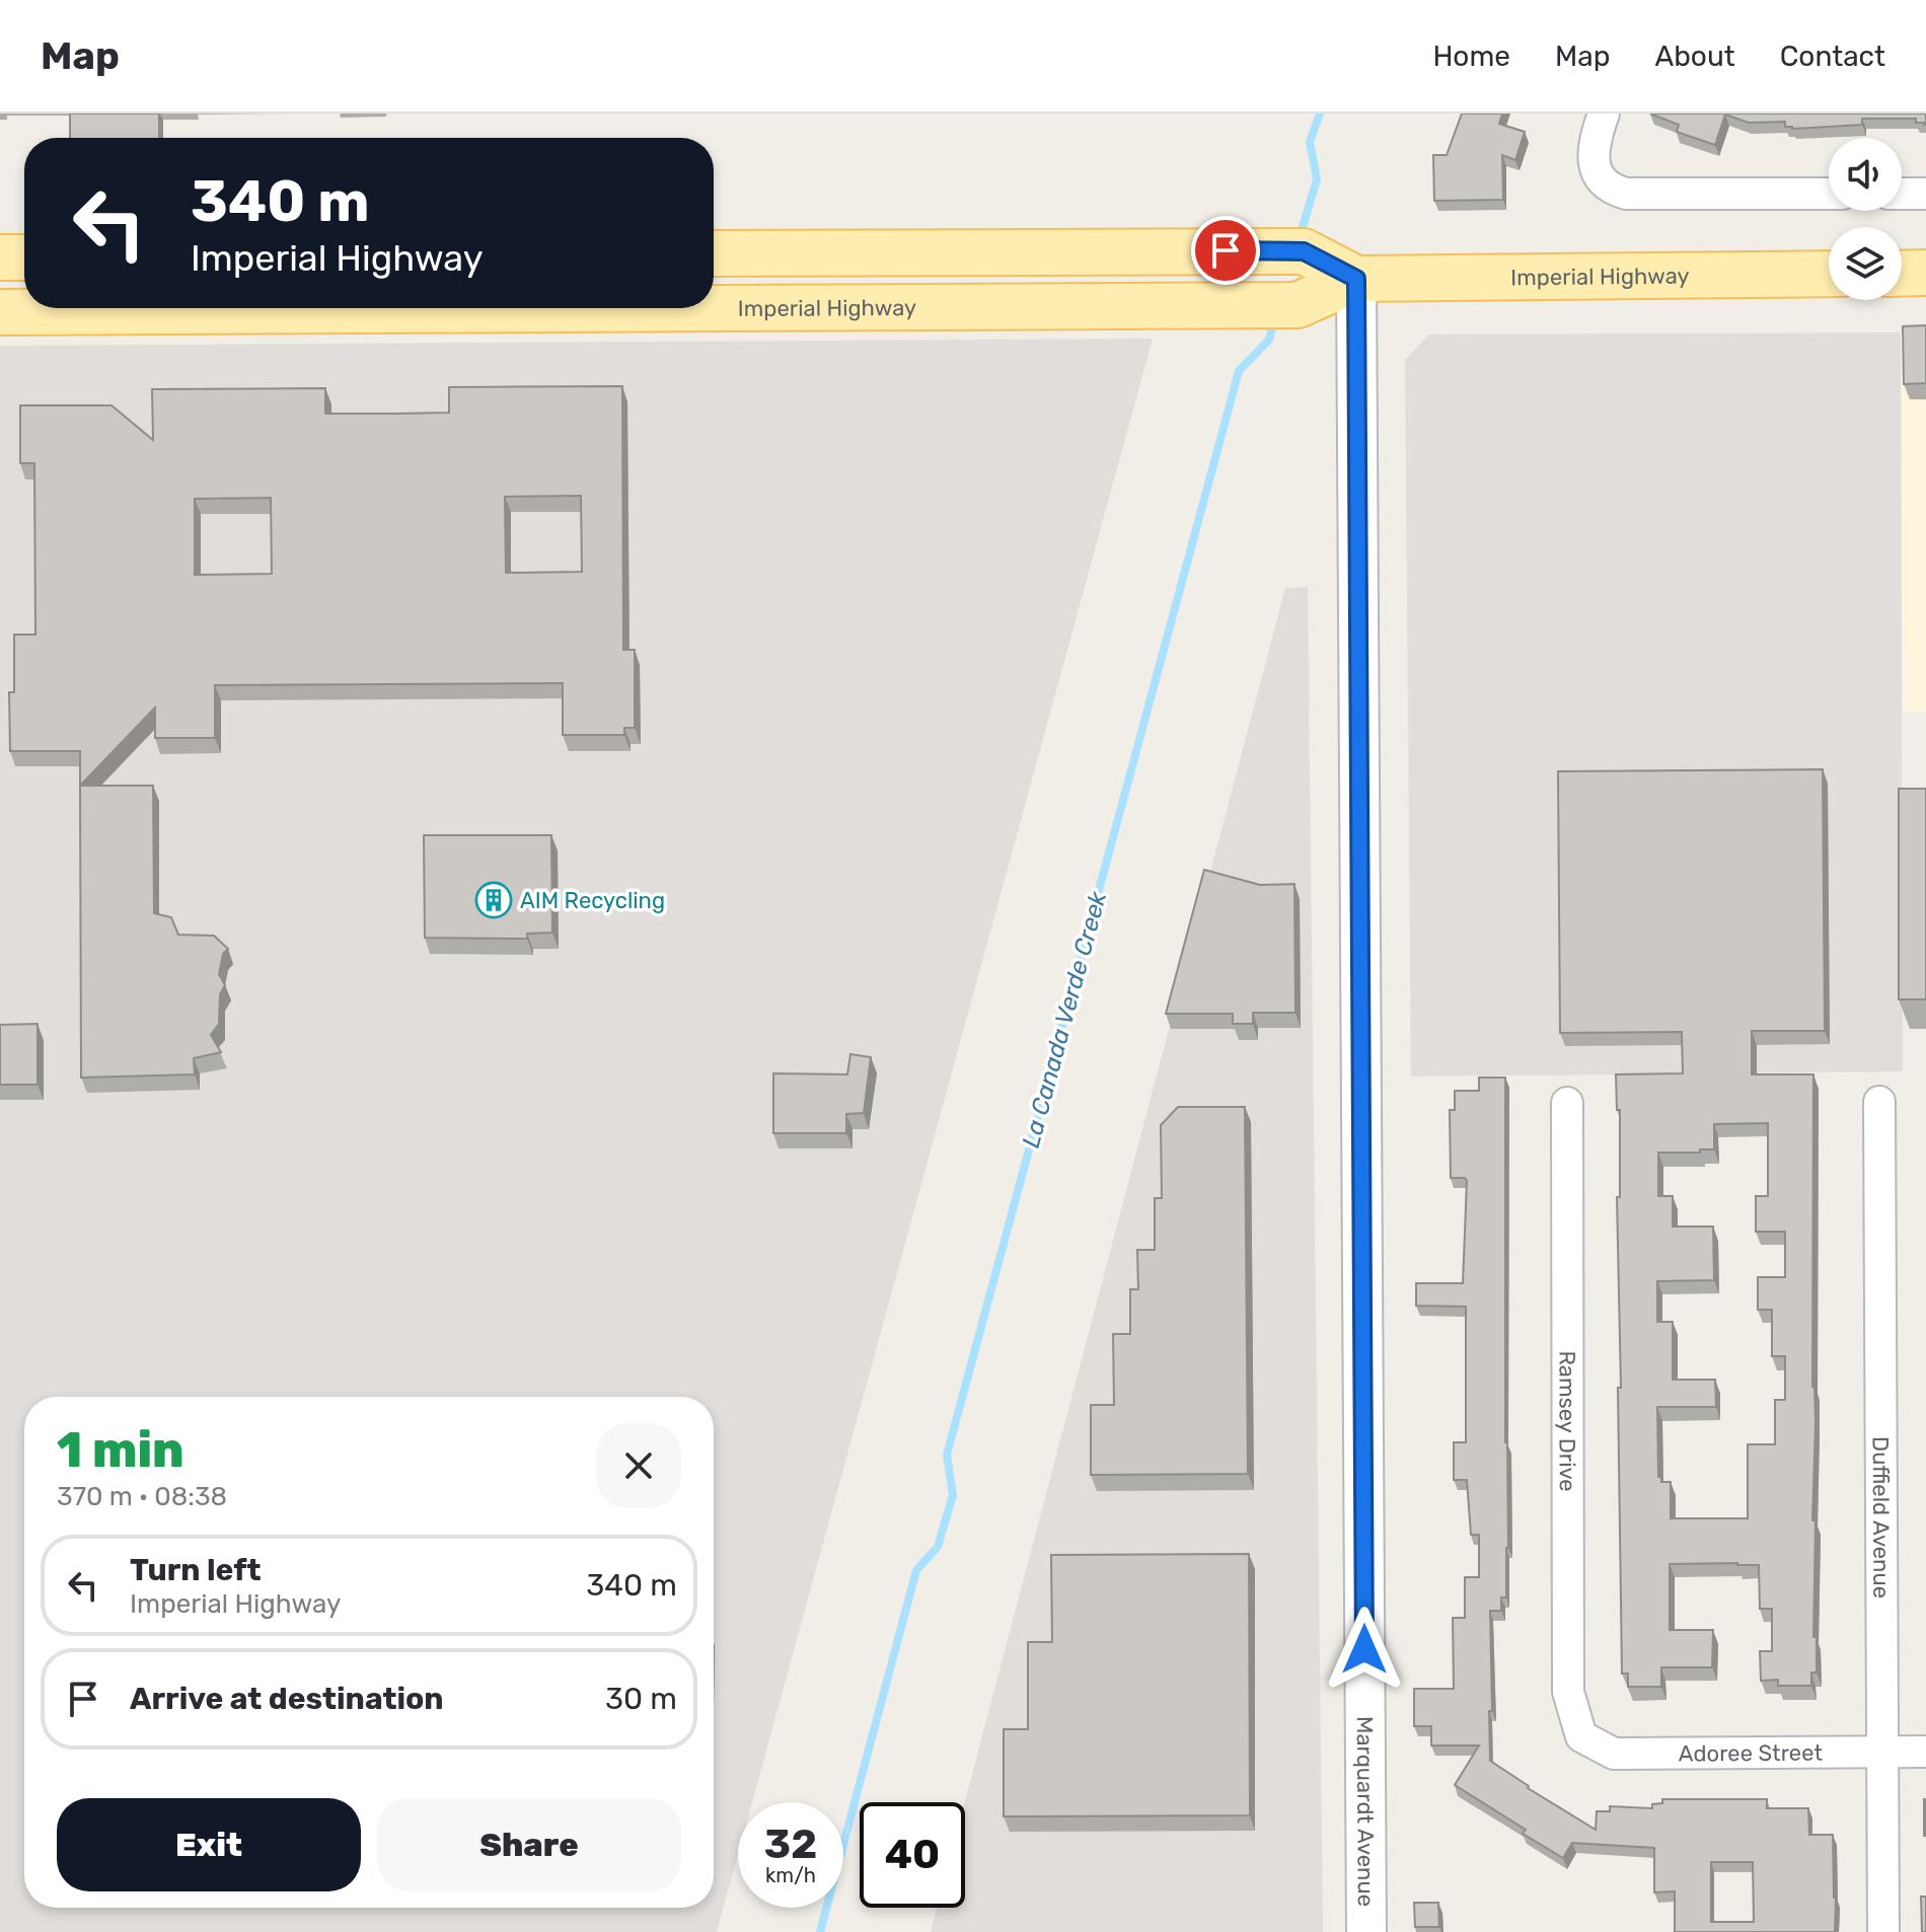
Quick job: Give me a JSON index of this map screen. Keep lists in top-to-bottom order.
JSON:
{
  "streets": {
    "main road": ["Imperial Highway"],
    "street": [
      "Ramsey Drive",
      "Duffield Avenue",
      "Adoree Street",
      "Marquardt Avenue"
    ]
  },
  "crossings": [
    ["Imperial Highway", "Marquardt Avenue"],
    ["Ramsey Drive", "Adoree Street"],
    ["Duffield Avenue", "Adoree Street"]
  ],
  "water": ["La Canada Verde Creek"],
  "places": {
    "building": ["AIM Recycling"]
  },
  "page": {
    "header": "Map",
    "nav": [
      "Home",
      "Map",
      "About",
      "Contact"
    ],
    "turn": ["340 m", "Imperial Highway"],
    "heading": ["1 min", "370 m · 08:38"],
    "list": [
      {
        "name": "Turn left",
        "note": "Imperial Highway",
        "value": "340 m"
      },
      {
        "name": "Arrive at destination",
        "value": "30 m"
      }
    ],
    "buttons": ["Exit", "Share"],
    "speed": "32 km/h",
    "limit": "40"
  }
}
